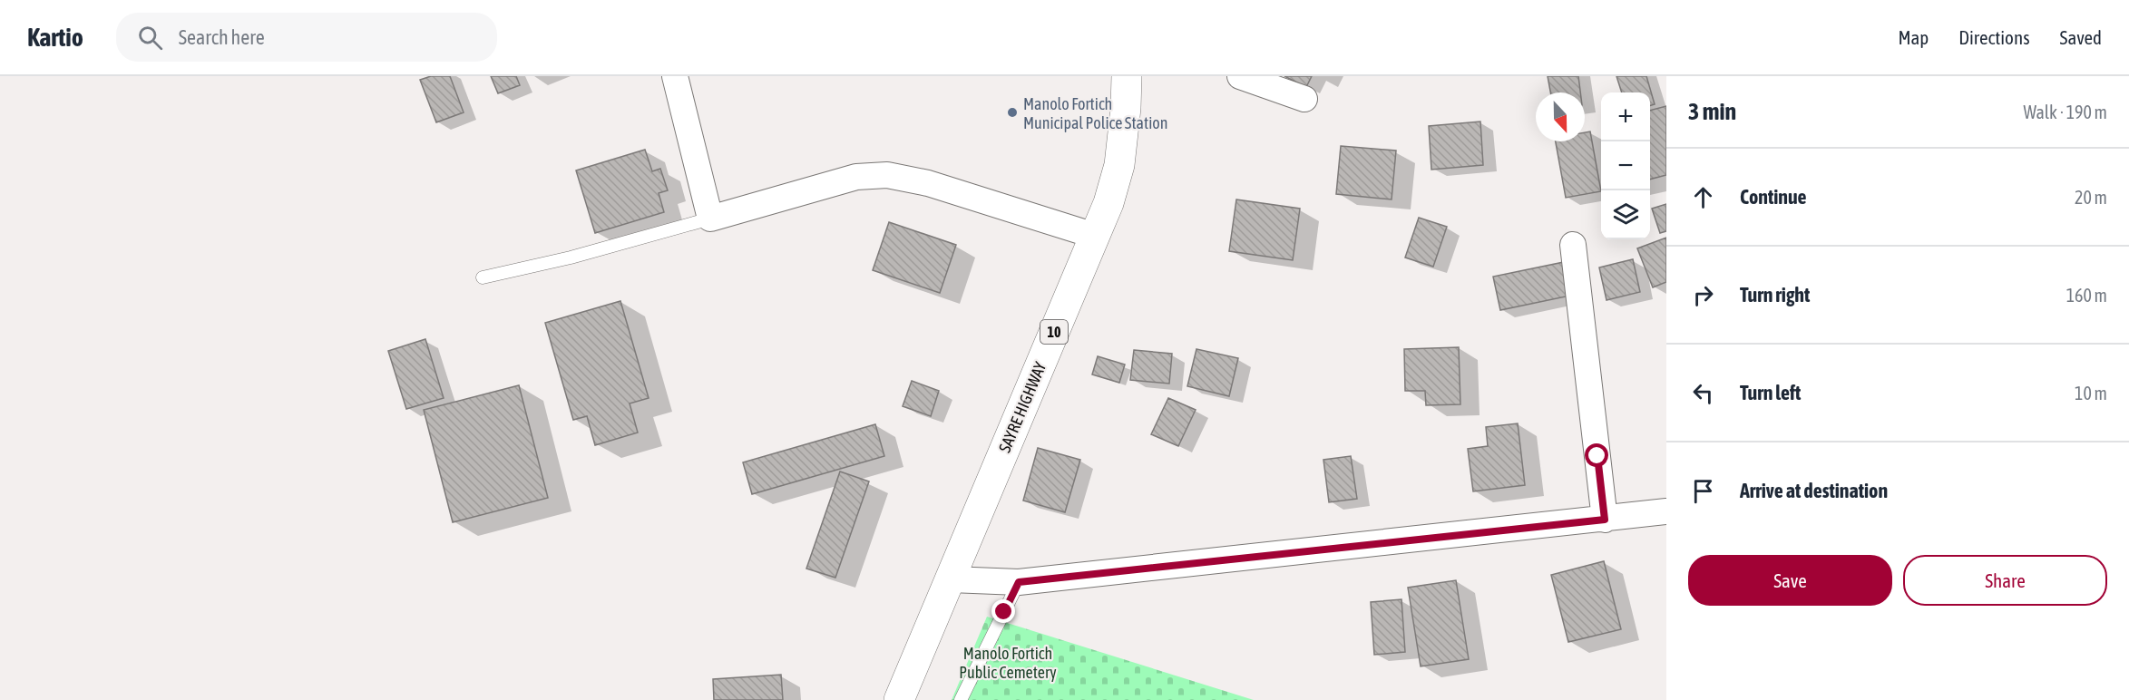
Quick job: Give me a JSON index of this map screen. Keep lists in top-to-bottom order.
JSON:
{
  "streets": {
    "highway": ["10", "SAYRE HIGHWAY"]
  },
  "parks": ["Manolo Fortich Public Cemetery"],
  "places": ["Manolo Fortich Municipal Police Station"],
  "north": "bottom",
  "page": {
    "header": "Kartio",
    "search": "Search here",
    "nav": ["Map", "Directions", "Saved"],
    "heading": ["3 min", "Walk · 190 m"],
    "map_buttons": ["+", "−"],
    "list": [
      ["Continue", "20 m"],
      ["Turn right", "160 m"],
      ["Turn left", "10 m"],
      "Arrive at destination"
    ],
    "buttons": ["Save", "Share"]
  }
}
